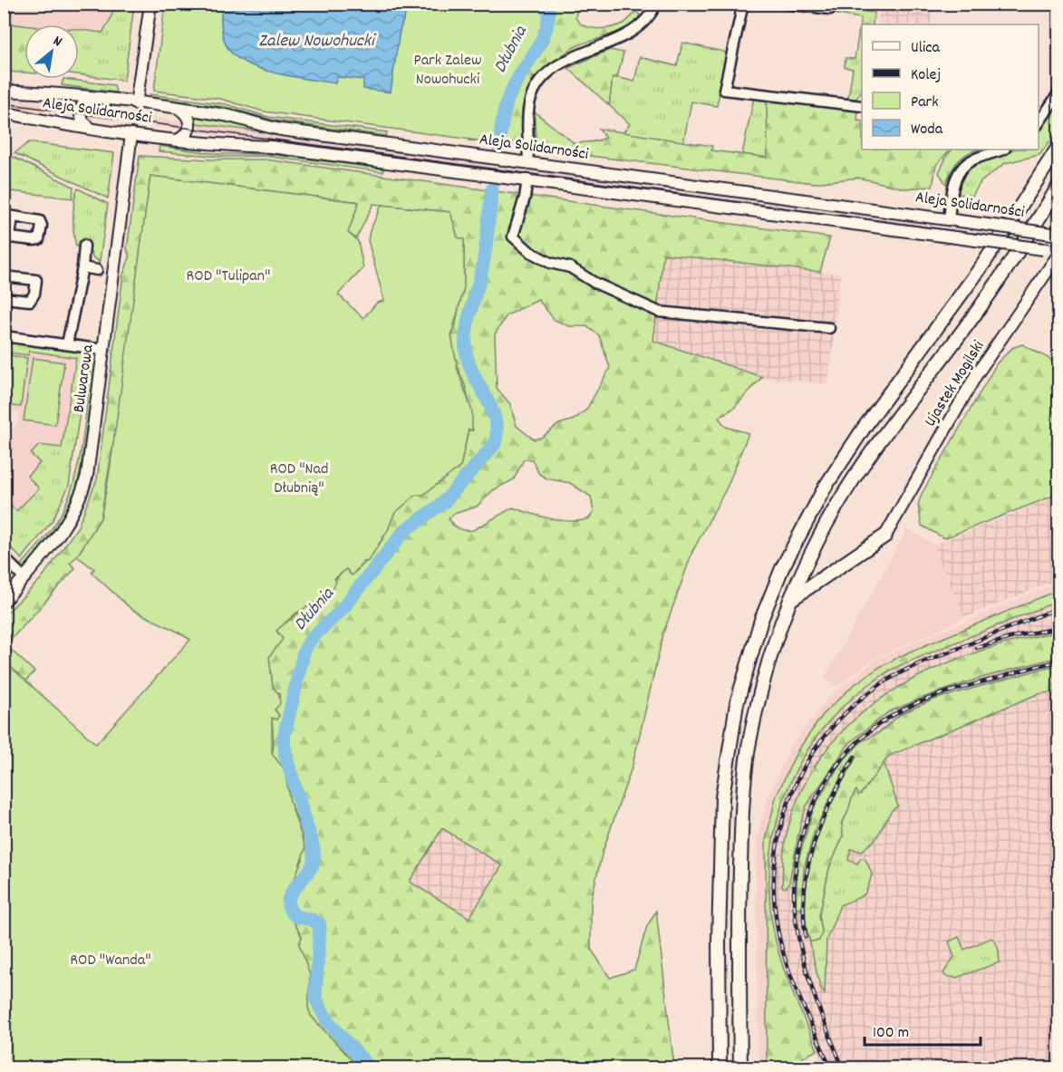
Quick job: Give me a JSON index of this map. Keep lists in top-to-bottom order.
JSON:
{
  "streets": {
    "street": ["Aleja Solidarności", "Bulwarowa", "Ujastek Mogilski"]
  },
  "crossings": [
    ["Aleja Solidarności", "Bulwarowa"],
    ["Aleja Solidarności", "Ujastek Mogilski"]
  ],
  "water": ["Zalew Nowohucki", "Dłubnia"],
  "parks": [
    "Park Zalew Nowohucki",
    "ROD \"Tulipan\"",
    "ROD \"Nad Dłubnią\"",
    "ROD \"Wanda\""
  ],
  "legend": [
    "Ulica",
    "Kolej",
    "Park",
    "Woda"
  ],
  "scale_bar": "100 m",
  "north": "top right"
}
